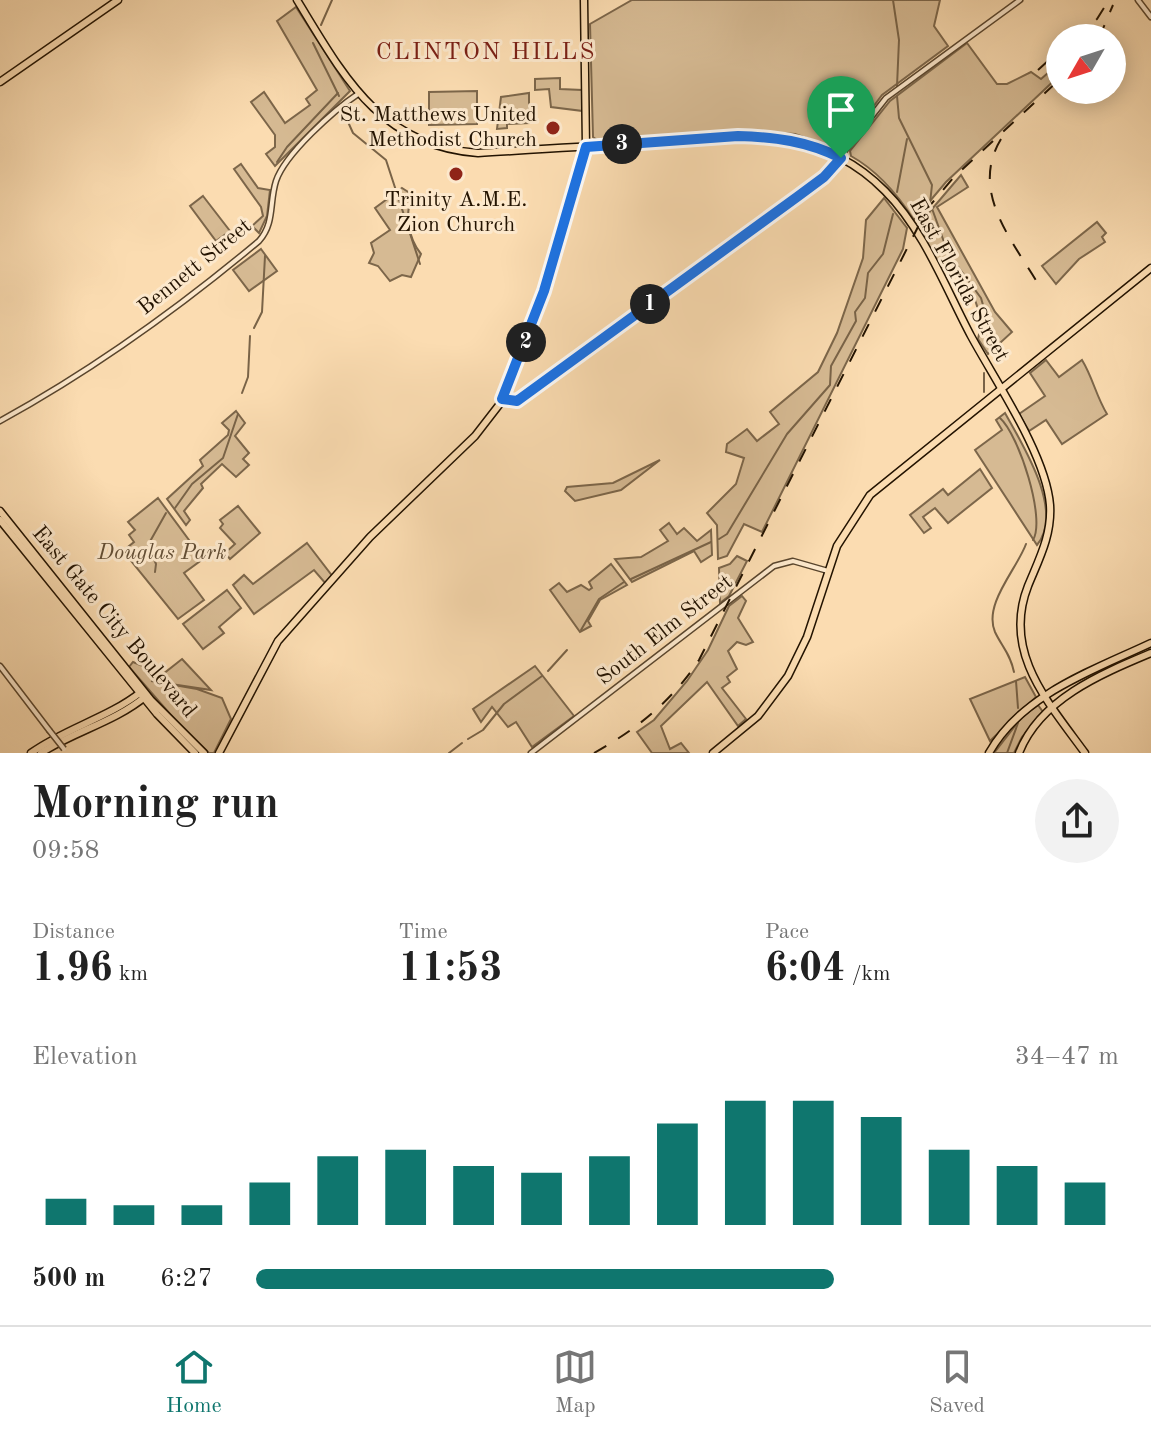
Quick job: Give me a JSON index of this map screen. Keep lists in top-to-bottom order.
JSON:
{
  "streets": {
    "main road": ["East Florida Street", "East Gate City Boulevard"],
    "street": ["Bennett Street", "South Elm Street"]
  },
  "crossings": [
    ["Bennett Street", "East Florida Street"]
  ],
  "districts": ["CLINTON HILLS"],
  "parks": ["Douglas Park"],
  "places": ["St. Matthews United Methodist Church", "Trinity A.M.E. Zion Church"],
  "north": "bottom left",
  "page": {
    "pins": ["3", "1", "2"],
    "heading": ["Morning run", "09:58"],
    "stats": [
      ["Distance", "1.96 km"],
      ["Time", "11:53"],
      ["Pace", "6:04 /km"]
    ],
    "chart": ["Elevation", "34–47 m"],
    "list": [
      {
        "name": "500 m",
        "note": "6:27"
      }
    ],
    "tabs": ["Home", "Map", "Saved"]
  }
}
